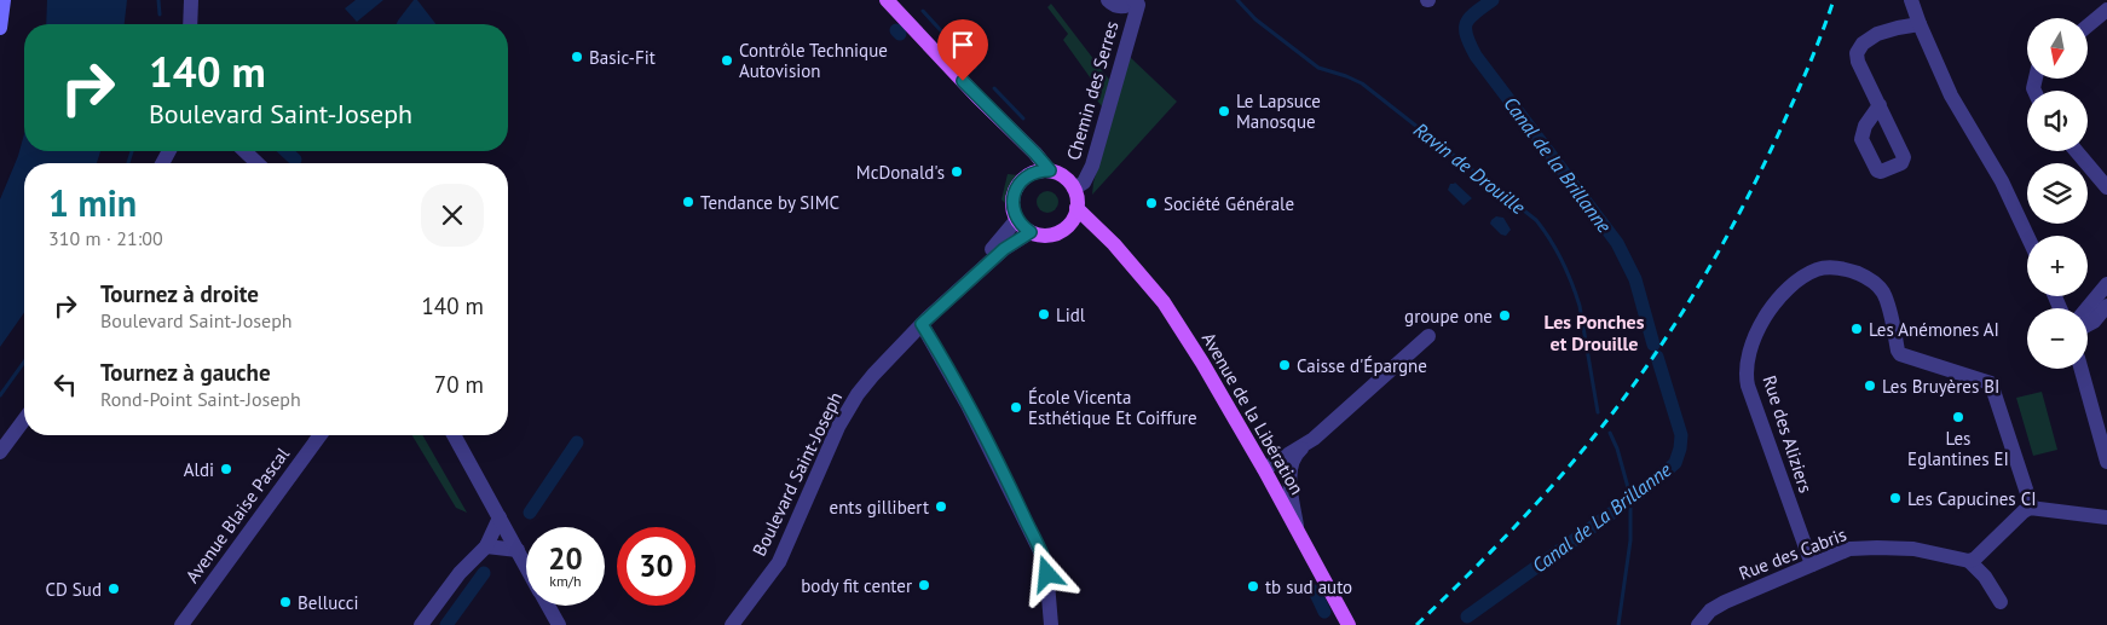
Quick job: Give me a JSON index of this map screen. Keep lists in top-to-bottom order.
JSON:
{
  "streets": {
    "main road": ["Avenue de la Libération"],
    "street": [
      "Chemin des Serres",
      "Rue des Aliziers",
      "Boulevard Saint-Joseph",
      "Avenue Blaise Pascal",
      "Rue des Cabris"
    ]
  },
  "crossings": [
    ["Chemin des Serres", "Avenue de la Libération"],
    ["Chemin des Serres", "Boulevard Saint-Joseph"],
    ["Avenue de la Libération", "Boulevard Saint-Joseph"],
    ["Rue des Aliziers", "Rue des Cabris"]
  ],
  "districts": ["Les Ponches et Drouille"],
  "water": ["Canal de la Brillanne", "Ravin de Drouille", "Canal de La Brillanne"],
  "places": [
    "Basic-Fit",
    "Contrôle Technique Autovision",
    "Le Lapsuce Manosque",
    "McDonald's",
    "Tendance by SIMC",
    "Société Générale",
    "Lidl",
    "groupe one",
    "Les Anémones AI",
    "Caisse d'Épargne",
    "Les Bruyères BI",
    "École Vicenta Esthétique Et Coiffure",
    "Les Eglantines EI",
    "Aldi",
    "Les Capucines CI",
    "ents gillibert",
    "body fit center",
    "tb sud auto",
    "CD Sud",
    "Bellucci"
  ],
  "north": "bottom",
  "page": {
    "map_buttons": ["+", "−"],
    "turn": ["140 m", "Boulevard Saint-Joseph"],
    "heading": ["1 min", "310 m · 21:00"],
    "list": [
      {
        "name": "Tournez à droite",
        "note": "Boulevard Saint-Joseph",
        "value": "140 m"
      },
      {
        "name": "Tournez à gauche",
        "note": "Rond-Point Saint-Joseph",
        "value": "70 m"
      }
    ],
    "speed": "20 km/h",
    "limit": "30"
  }
}
